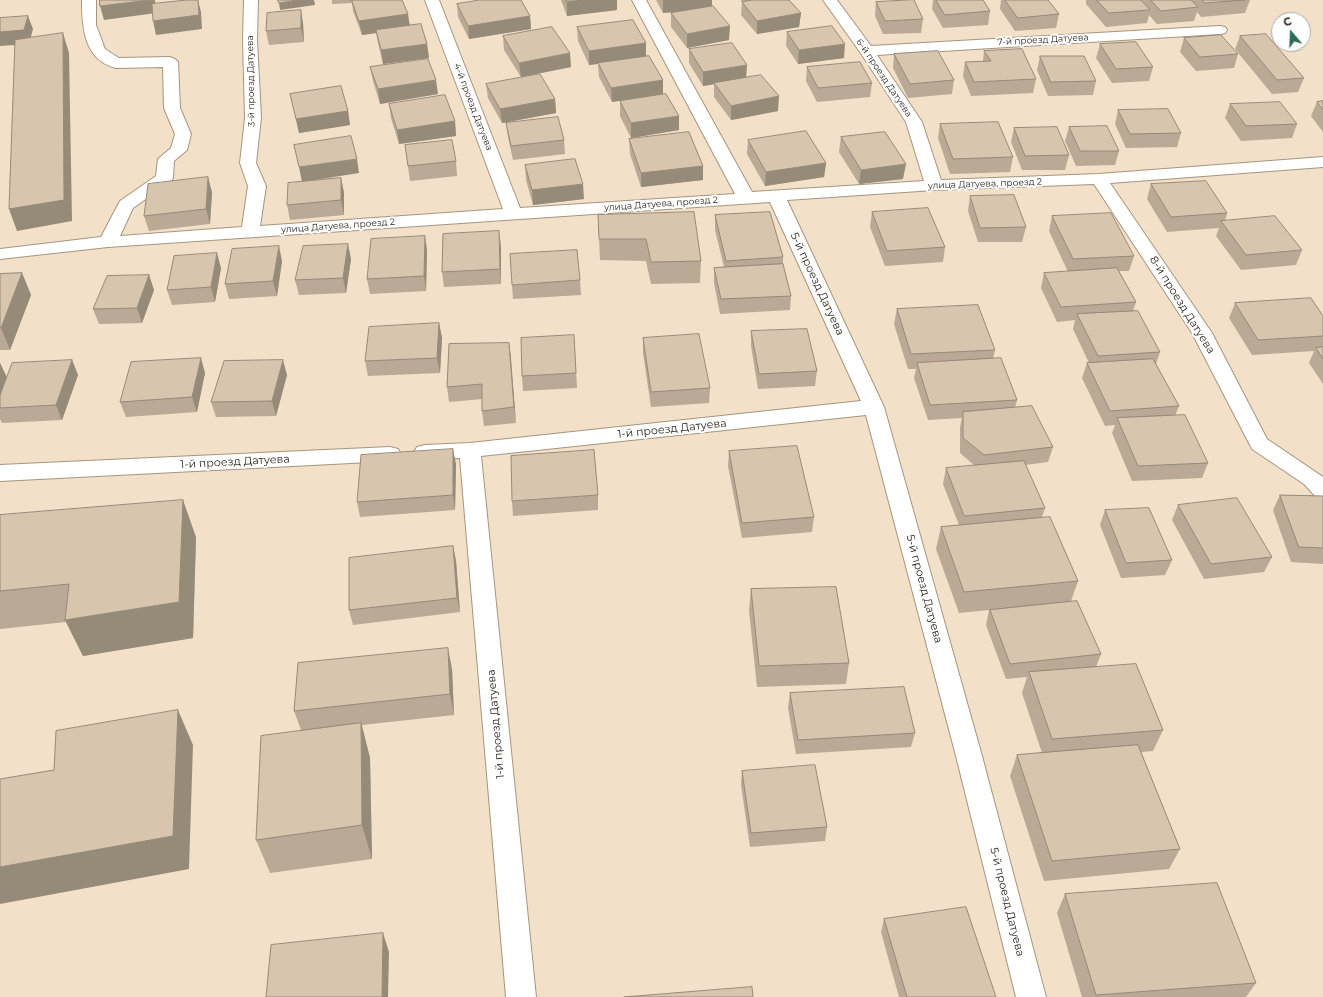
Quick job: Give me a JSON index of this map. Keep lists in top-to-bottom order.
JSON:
{
  "streets": {
    "street": [
      "7-й проезд Датуева",
      "6-й проезд Датуева",
      "3-й проезд Датуева",
      "4-й проезд Датуева",
      "улица Датуева, проезд 2",
      "5-й проезд Датуева",
      "8-й проезд Датуева",
      "1-й проезд Датуева"
    ]
  },
  "crossings": [
    ["7-й проезд Датуева", "6-й проезд Датуева"],
    ["6-й проезд Датуева", "улица Датуева, проезд 2"],
    ["3-й проезд Датуева", "улица Датуева, проезд 2"],
    ["4-й проезд Датуева", "улица Датуева, проезд 2"],
    ["улица Датуева, проезд 2", "5-й проезд Датуева"],
    ["улица Датуева, проезд 2", "8-й проезд Датуева"],
    ["5-й проезд Датуева", "1-й проезд Датуева"]
  ],
  "north": "top"
}
